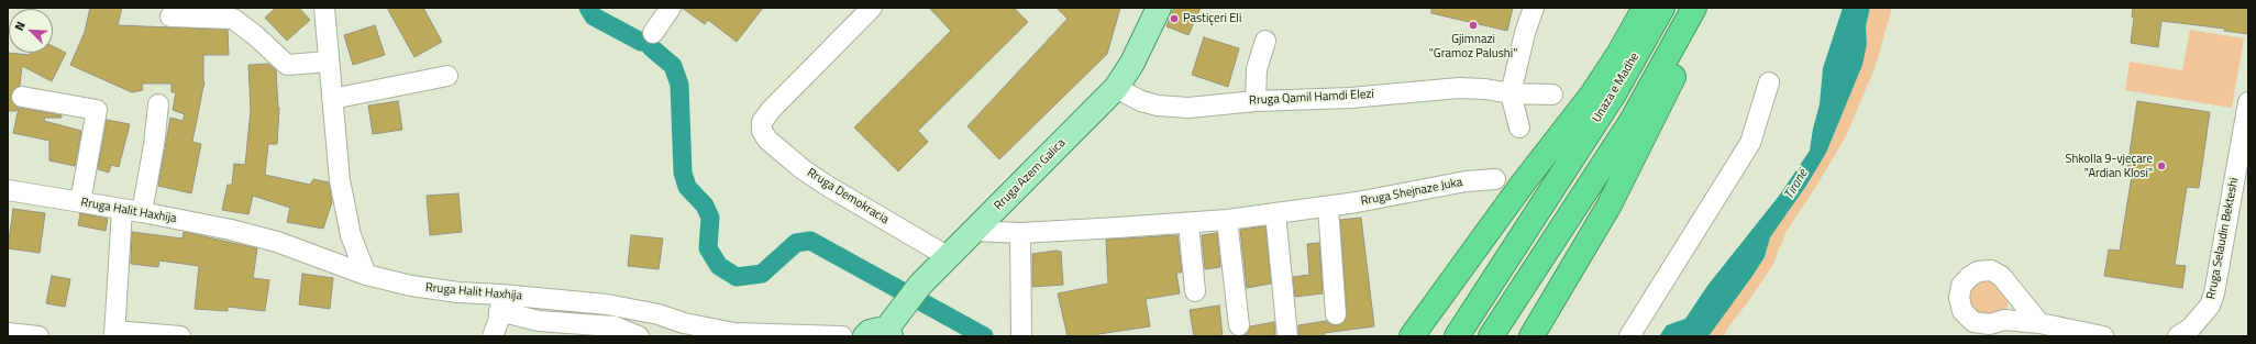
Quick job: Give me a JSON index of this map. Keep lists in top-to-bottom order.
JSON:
{
  "streets": {
    "highway": ["Unaza e Madhe"],
    "main road": ["Rruga Azem Galica"],
    "street": [
      "Rruga Qamil Hamdi Elezi",
      "Rruga Shejnaze Juka",
      "Rruga Demokracia",
      "Rruga Halit Haxhija",
      "Rruga Selaudin Bekteshi"
    ]
  },
  "crossings": [
    ["Rruga Qamil Hamdi Elezi", "Rruga Azem Galica"],
    ["Rruga Azem Galica", "Rruga Shejnaze Juka"],
    ["Rruga Azem Galica", "Rruga Demokracia"]
  ],
  "water": ["Tiranë"],
  "places": ["Pastiçeri Eli", "Gjimnazi \"Gramoz Palushi\"", "Shkolla 9-vjeçare \"Ardian Klosi\""],
  "north": "top left"
}
